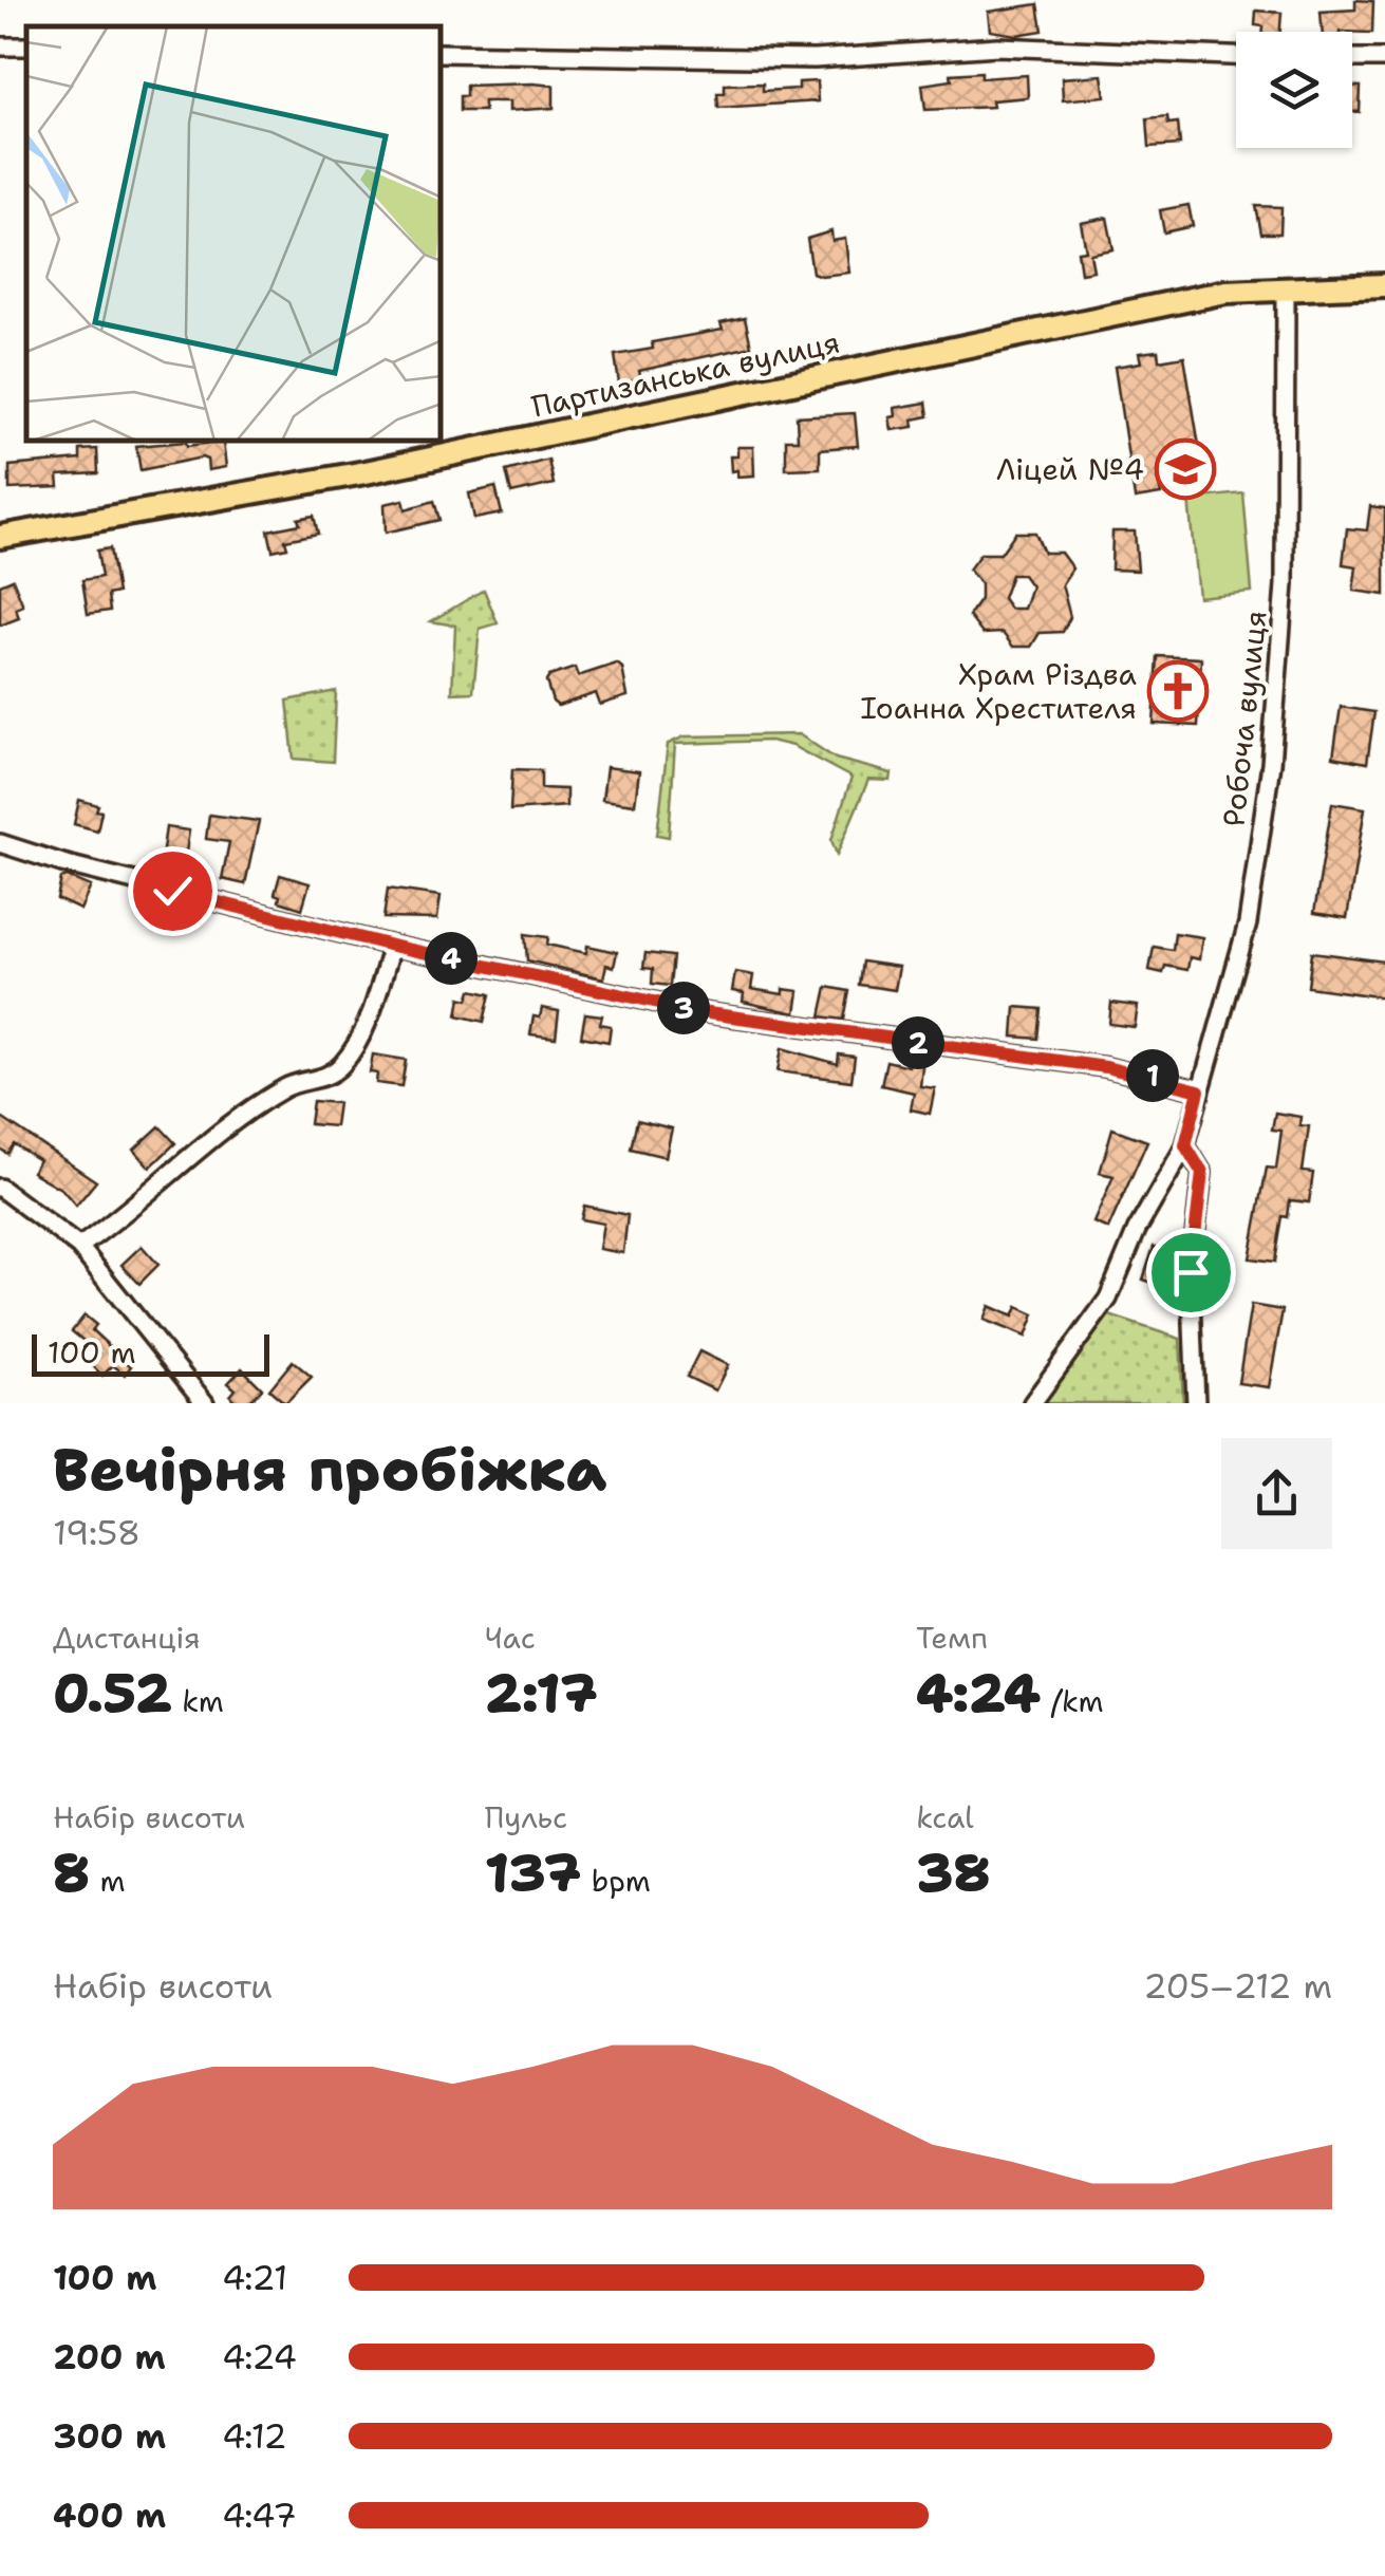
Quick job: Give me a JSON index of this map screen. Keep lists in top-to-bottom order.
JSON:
{
  "streets": {
    "main road": ["Партизанська вулиця"],
    "street": ["Робоча вулиця"]
  },
  "crossings": [
    ["Партизанська вулиця", "Робоча вулиця"]
  ],
  "places": {
    "school or university": ["Ліцей №4"],
    "church": ["Храм Різдва Іоанна Хрестителя"]
  },
  "scale_bar": "100 m",
  "page": {
    "pins": [
      "4",
      "3",
      "2",
      "1"
    ],
    "scale": "100 m",
    "heading": ["Вечірня пробіжка", "19:58"],
    "stats": [
      ["Дистанція", "0.52 km"],
      ["Час", "2:17"],
      ["Темп", "4:24 /km"],
      ["Набір висоти", "8 m"],
      ["Пульс", "137 bpm"],
      ["kcal", "38"]
    ],
    "chart": ["Набір висоти", "205–212 m"],
    "list": [
      {
        "name": "100 m",
        "note": "4:21"
      },
      {
        "name": "200 m",
        "note": "4:24"
      },
      {
        "name": "300 m",
        "note": "4:12"
      },
      {
        "name": "400 m",
        "note": "4:47"
      }
    ]
  }
}
